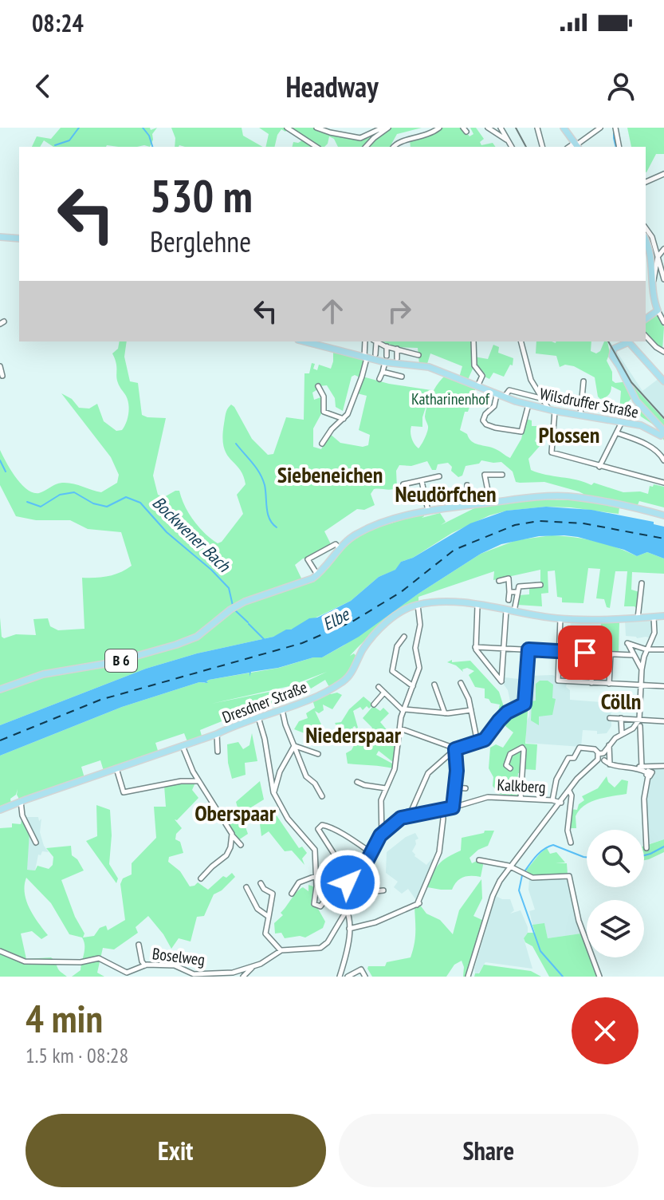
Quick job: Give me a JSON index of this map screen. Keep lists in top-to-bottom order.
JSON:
{
  "streets": {
    "main road": ["Wilsdruffer Straße", "B 6", "Dresdner Straße"],
    "street": ["Kalkberg", "Boselweg"]
  },
  "districts": [
    "Plossen",
    "Siebeneichen",
    "Neudörfchen",
    "Cölln",
    "Niederspaar",
    "Oberspaar"
  ],
  "water": ["Bockwener Bach", "Elbe"],
  "parks": ["Katharinenhof"],
  "page": {
    "status": "08:24",
    "header": "Headway",
    "turn": ["530 m", "Berglehne"],
    "heading": ["4 min", "1.5 km · 08:28"],
    "buttons": ["Exit", "Share"]
  }
}
